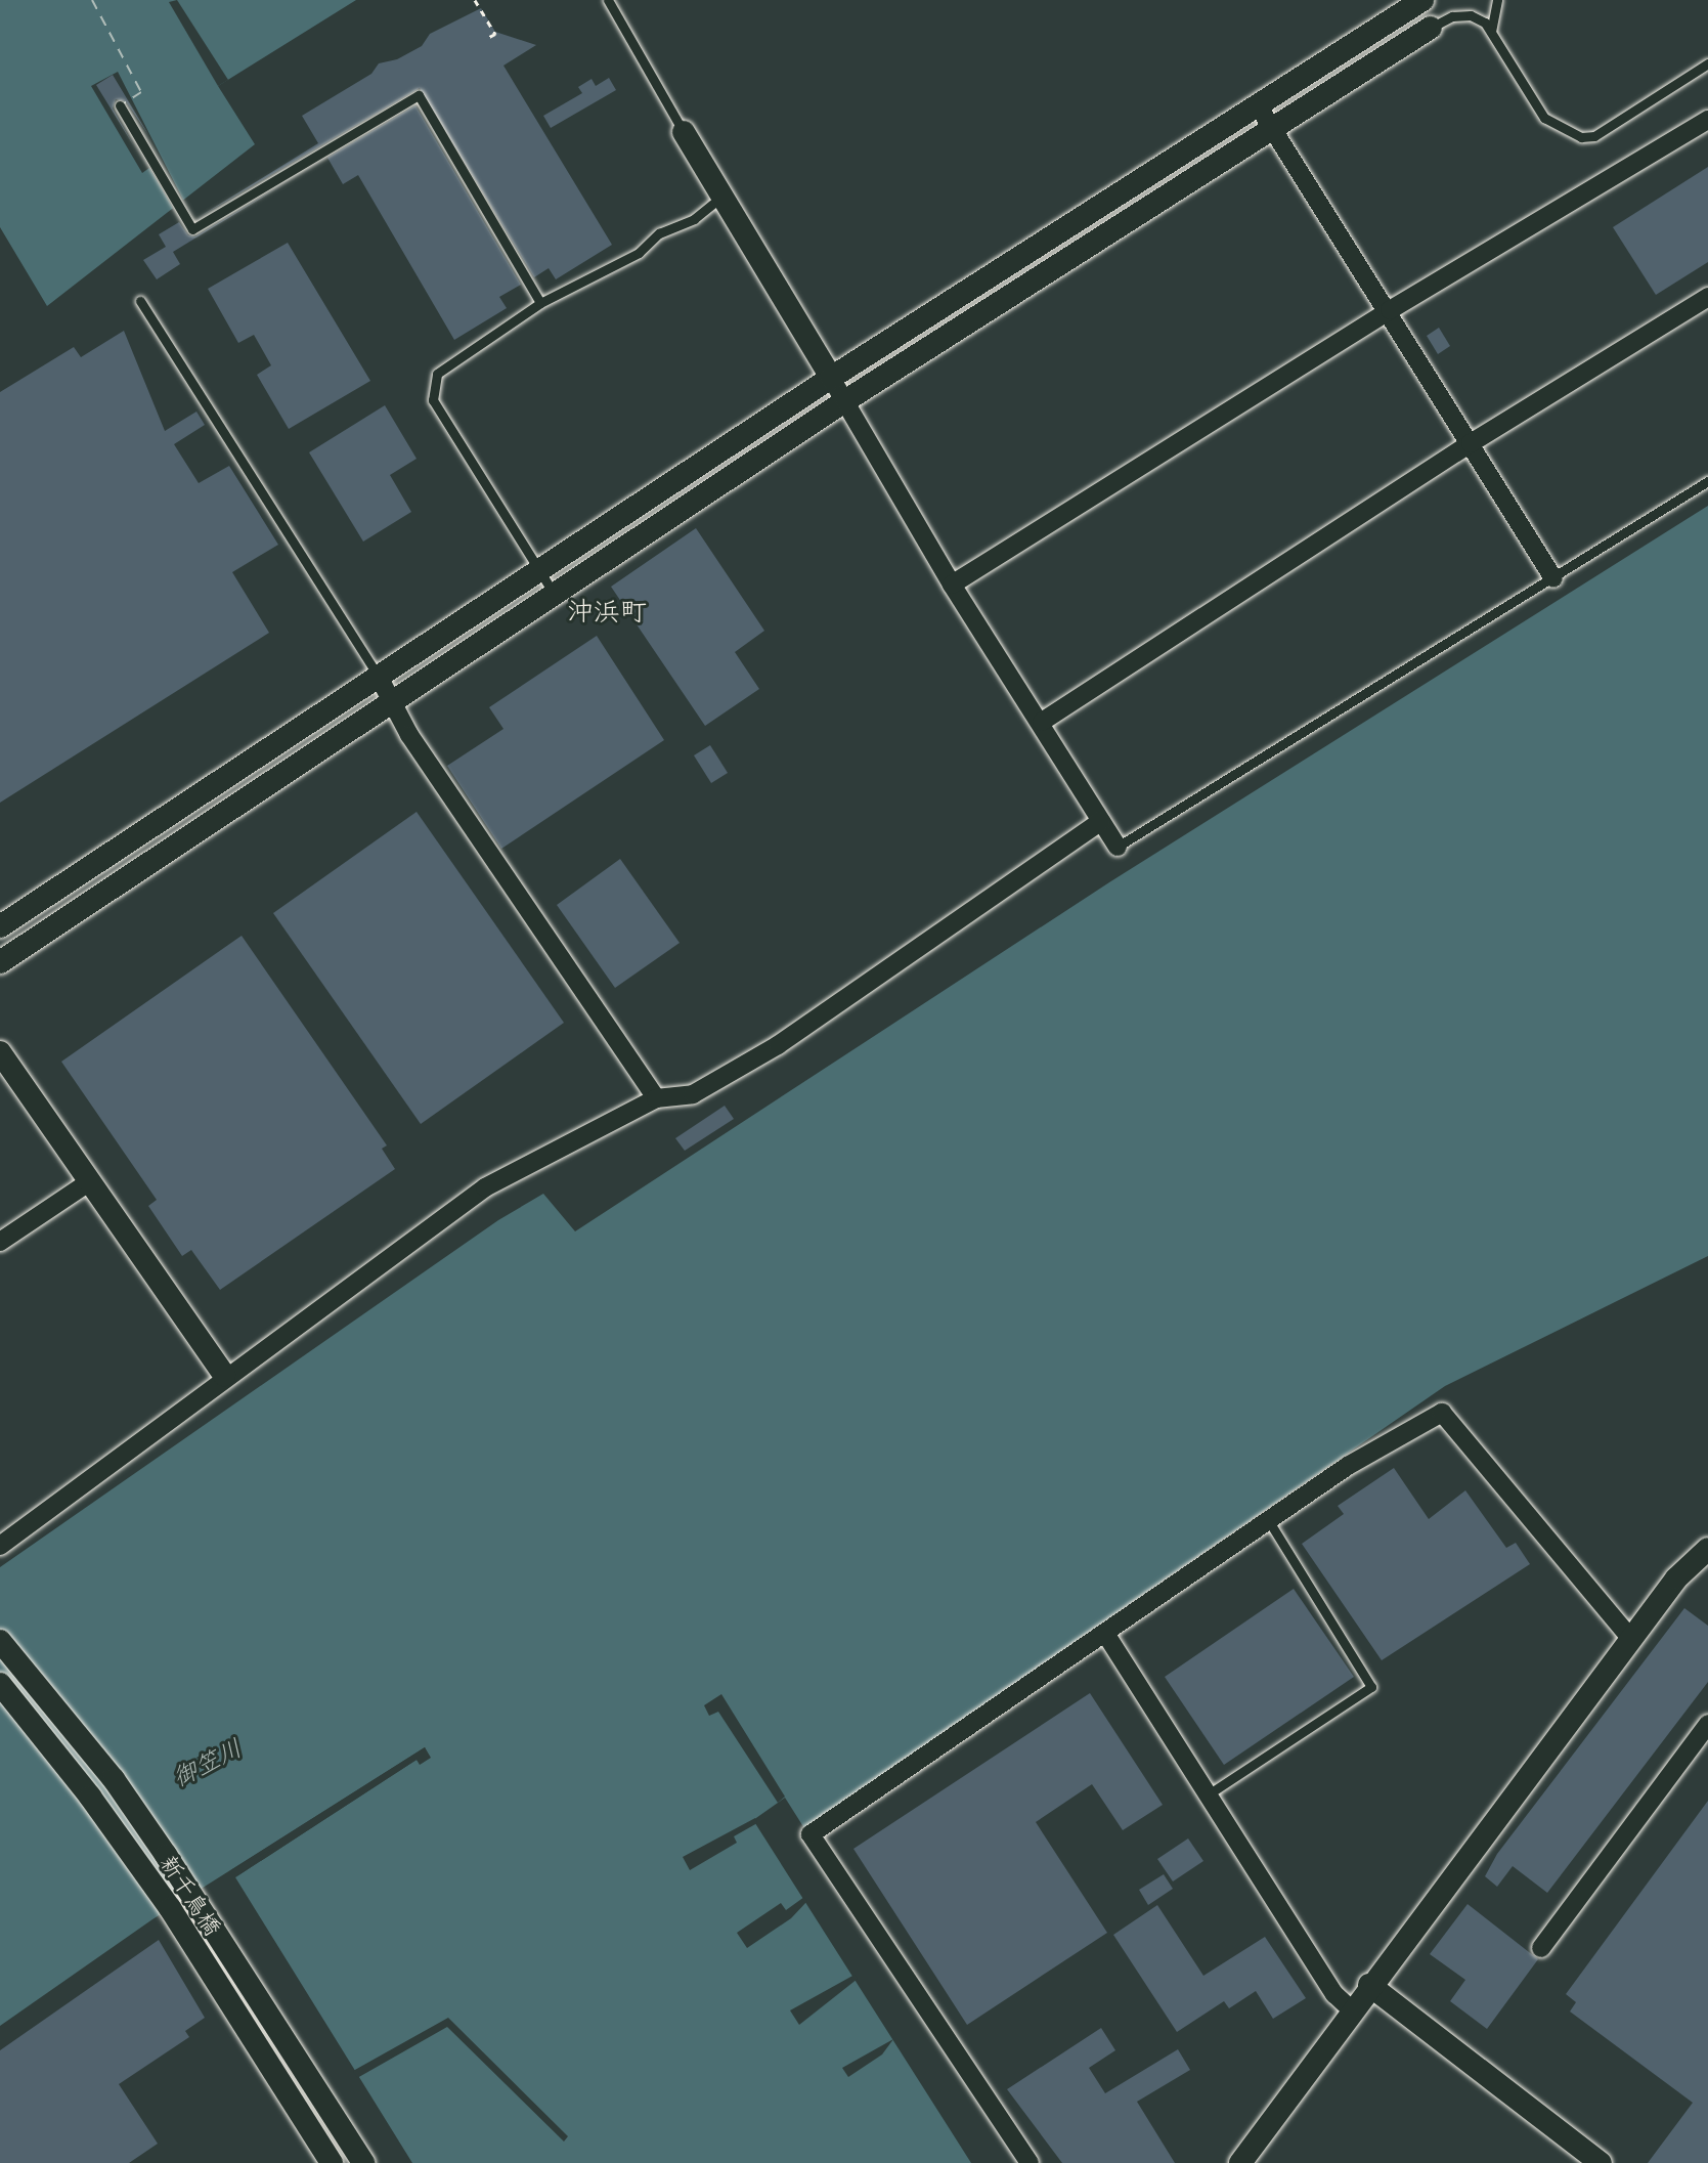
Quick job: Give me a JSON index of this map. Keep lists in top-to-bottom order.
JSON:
{
  "streets": {
    "street": ["新千鳥橋"]
  },
  "districts": ["沖浜町"],
  "water": ["御笠川"]
}
